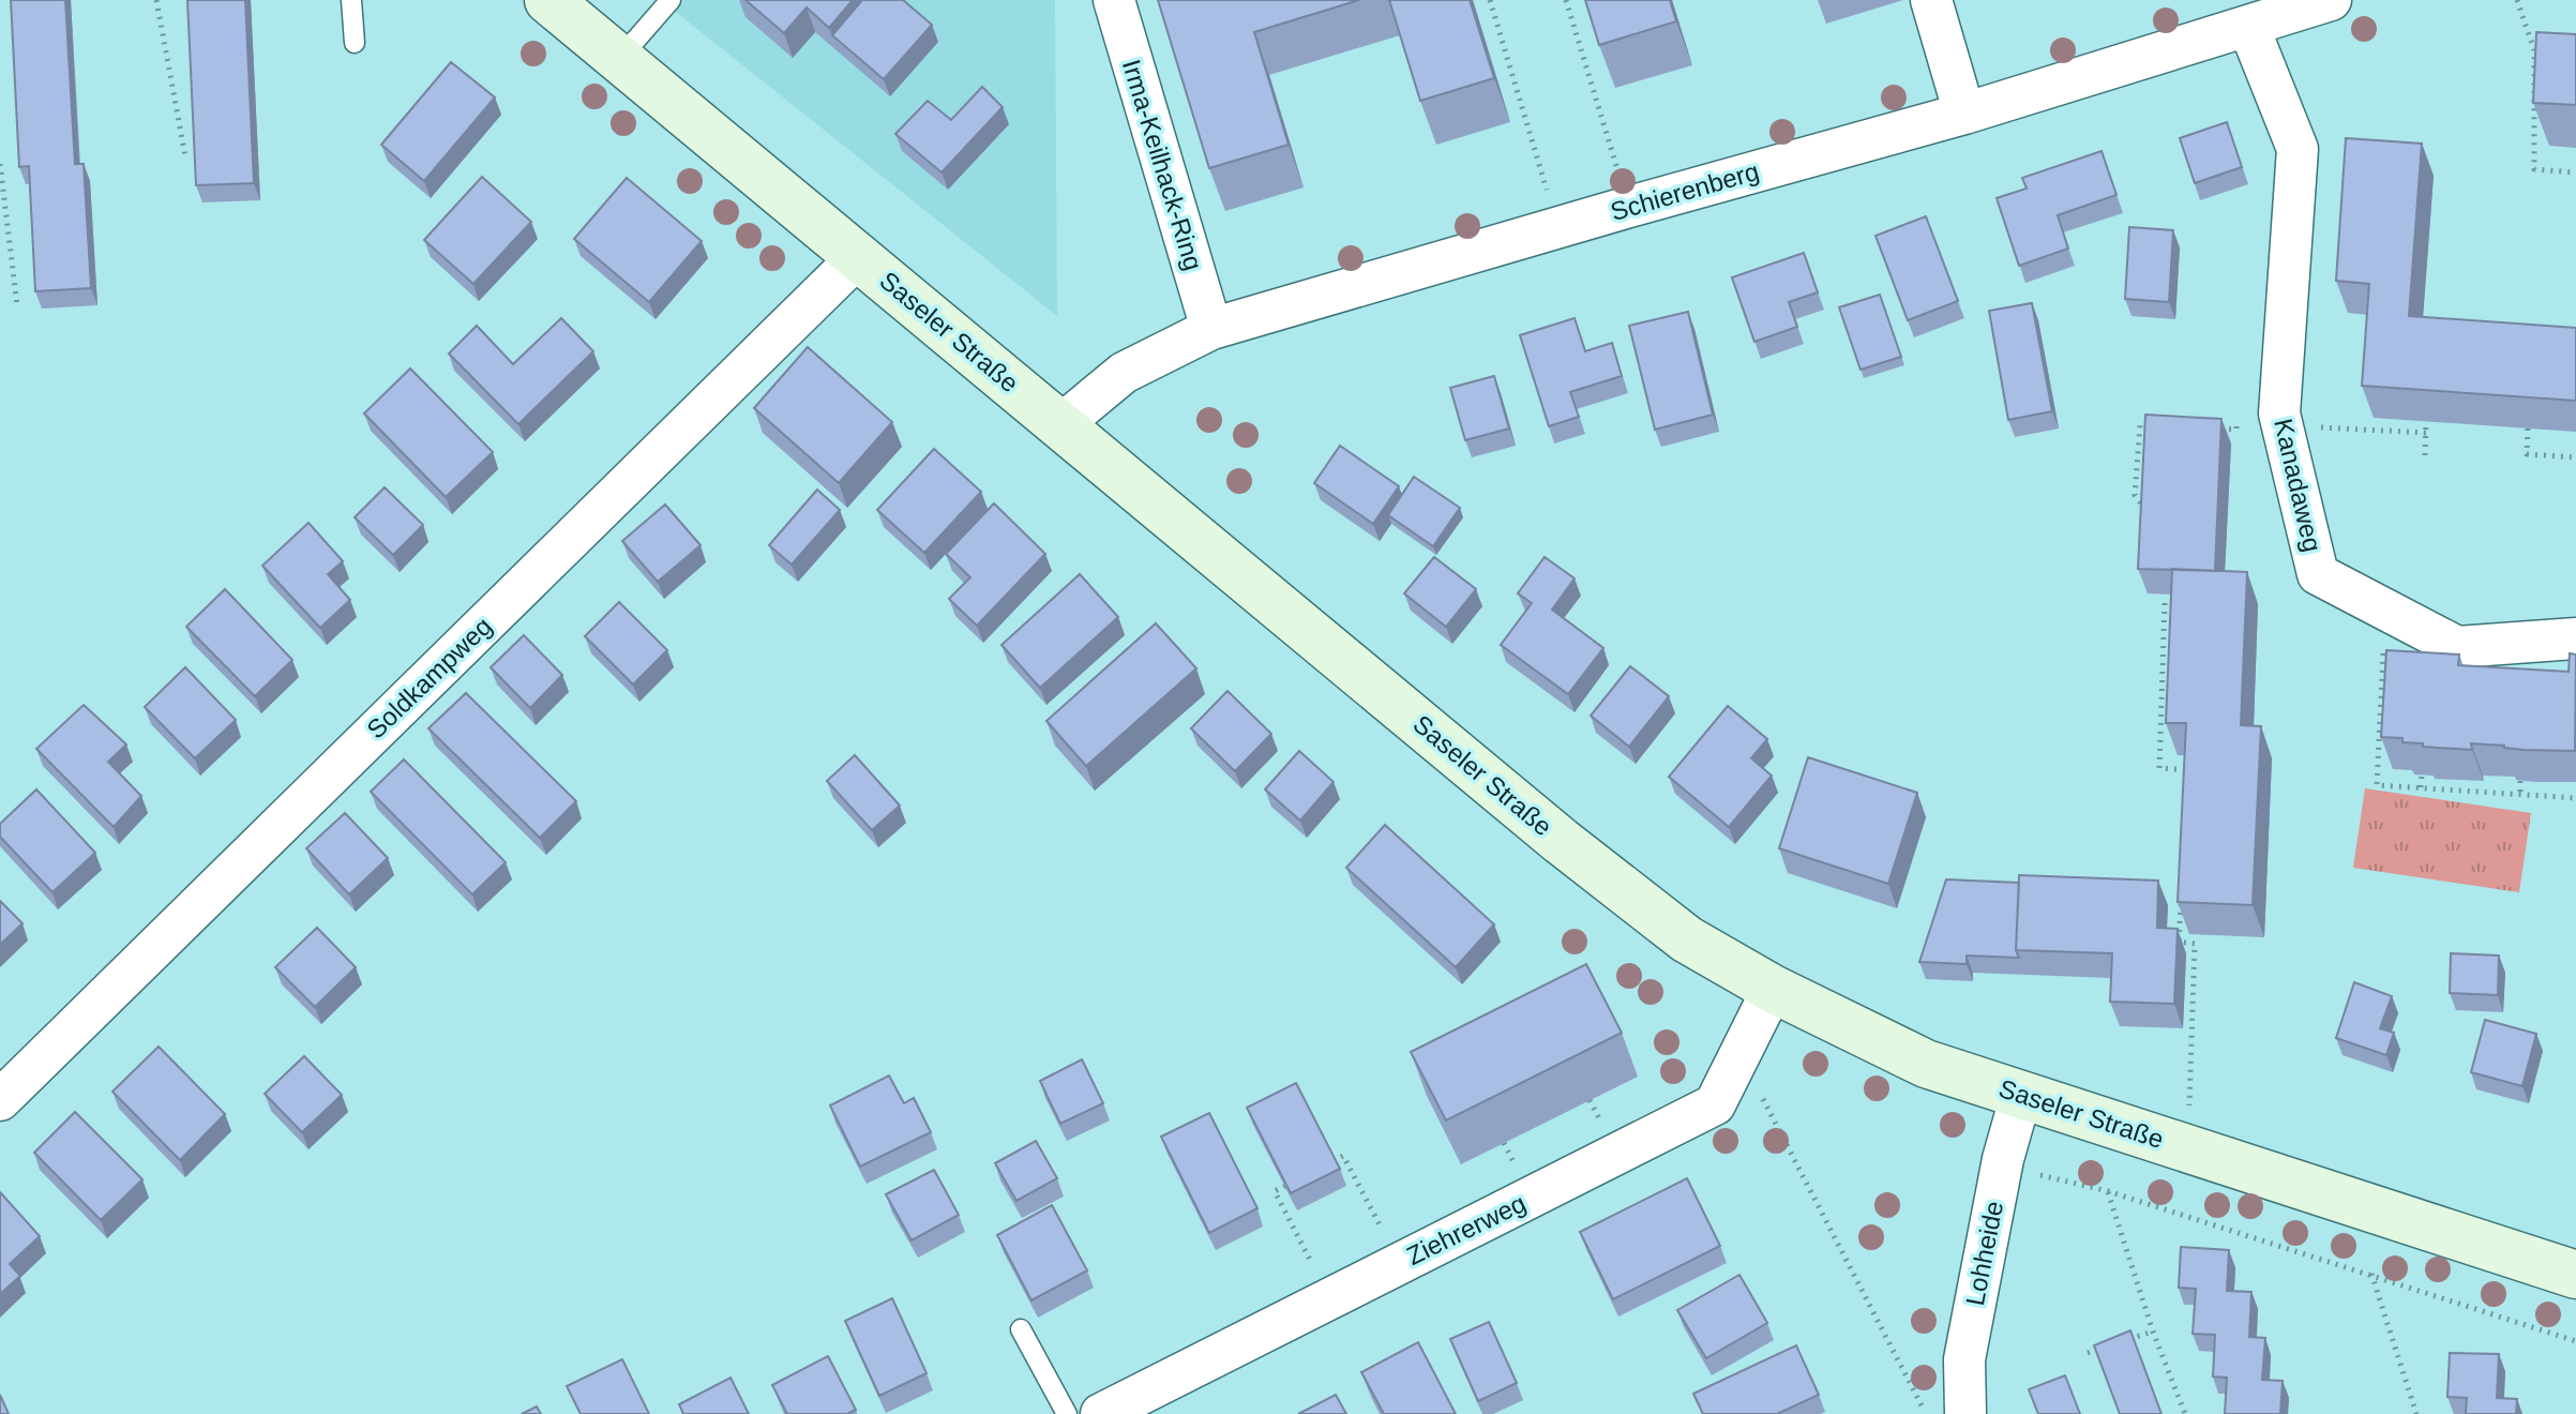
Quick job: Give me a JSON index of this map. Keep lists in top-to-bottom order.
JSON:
{
  "streets": {
    "street": [
      "Irma-Keilhack-Ring",
      "Schierenberg",
      "Saseler Straße",
      "Kanadaweg",
      "Soldkampweg",
      "Ziehrerweg",
      "Lohheide"
    ]
  },
  "crossings": [
    ["Irma-Keilhack-Ring", "Schierenberg"],
    ["Schierenberg", "Saseler Straße"],
    ["Schierenberg", "Kanadaweg"],
    ["Saseler Straße", "Soldkampweg"],
    ["Saseler Straße", "Ziehrerweg"],
    ["Saseler Straße", "Lohheide"]
  ]
}
